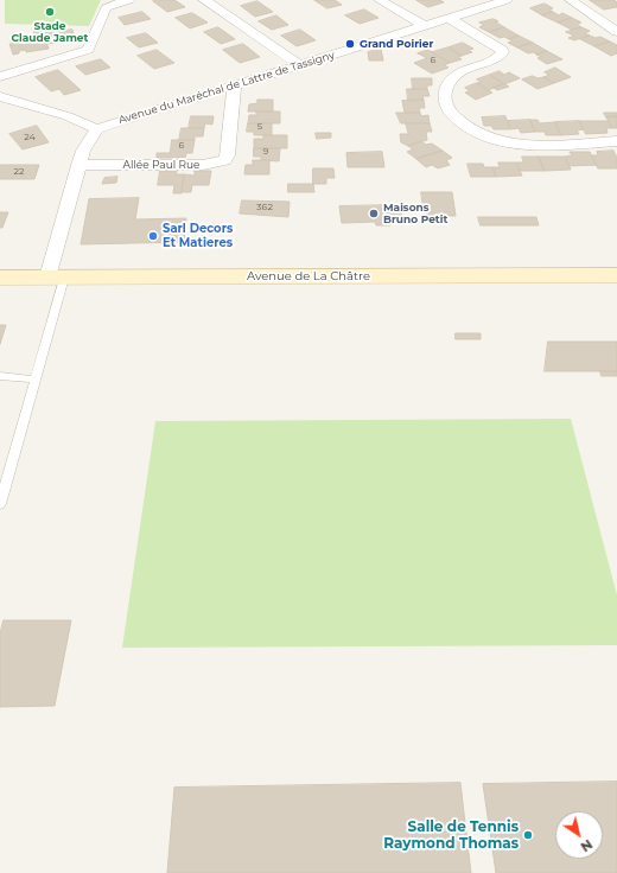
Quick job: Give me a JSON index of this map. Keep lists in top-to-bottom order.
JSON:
{
  "streets": {
    "main road": ["Avenue de La Châtre"],
    "street": ["Avenue du Maréchal de Lattre de Tassigny", "Allée Paul Rue"]
  },
  "crossings": [
    ["Avenue du Maréchal de Lattre de Tassigny", "Allée Paul Rue"]
  ],
  "places": [
    "Stade Claude Jamet",
    "Grand Poirier",
    "Maisons Bruno Petit",
    "Sarl Decors Et Matieres",
    "Salle de Tennis Raymond Thomas"
  ],
  "house_numbers": [
    "6",
    "5",
    "24",
    "6",
    "9",
    "22",
    "362"
  ],
  "north": "bottom right"
}
